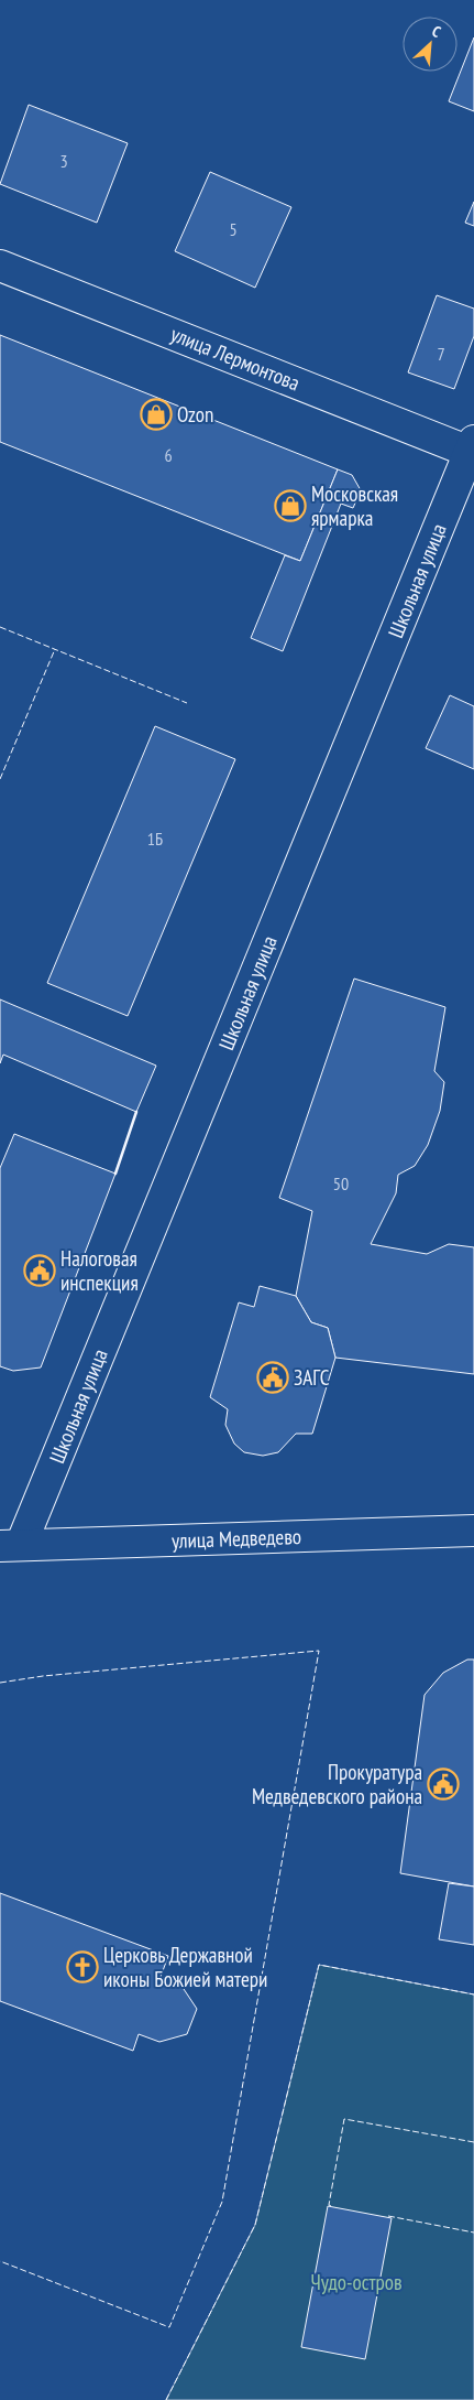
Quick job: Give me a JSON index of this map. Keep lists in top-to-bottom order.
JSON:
{
  "streets": {
    "street": ["улица Лермонтова", "Школьная улица", "улица Медведево"]
  },
  "crossings": [
    ["улица Лермонтова", "Школьная улица"],
    ["Школьная улица", "улица Медведево"]
  ],
  "parks": ["Чудо-остров"],
  "places": {
    "shop": ["Ozon", "Московская ярмарка"],
    "public building": ["Налоговая инспекция", "ЗАГС", "Прокуратура Медведевского района"],
    "church": ["Церковь Державной иконы Божией матери"]
  },
  "house_numbers": [
    "3",
    "5",
    "7",
    "6",
    "1Б",
    "50"
  ],
  "north": "top right"
}
